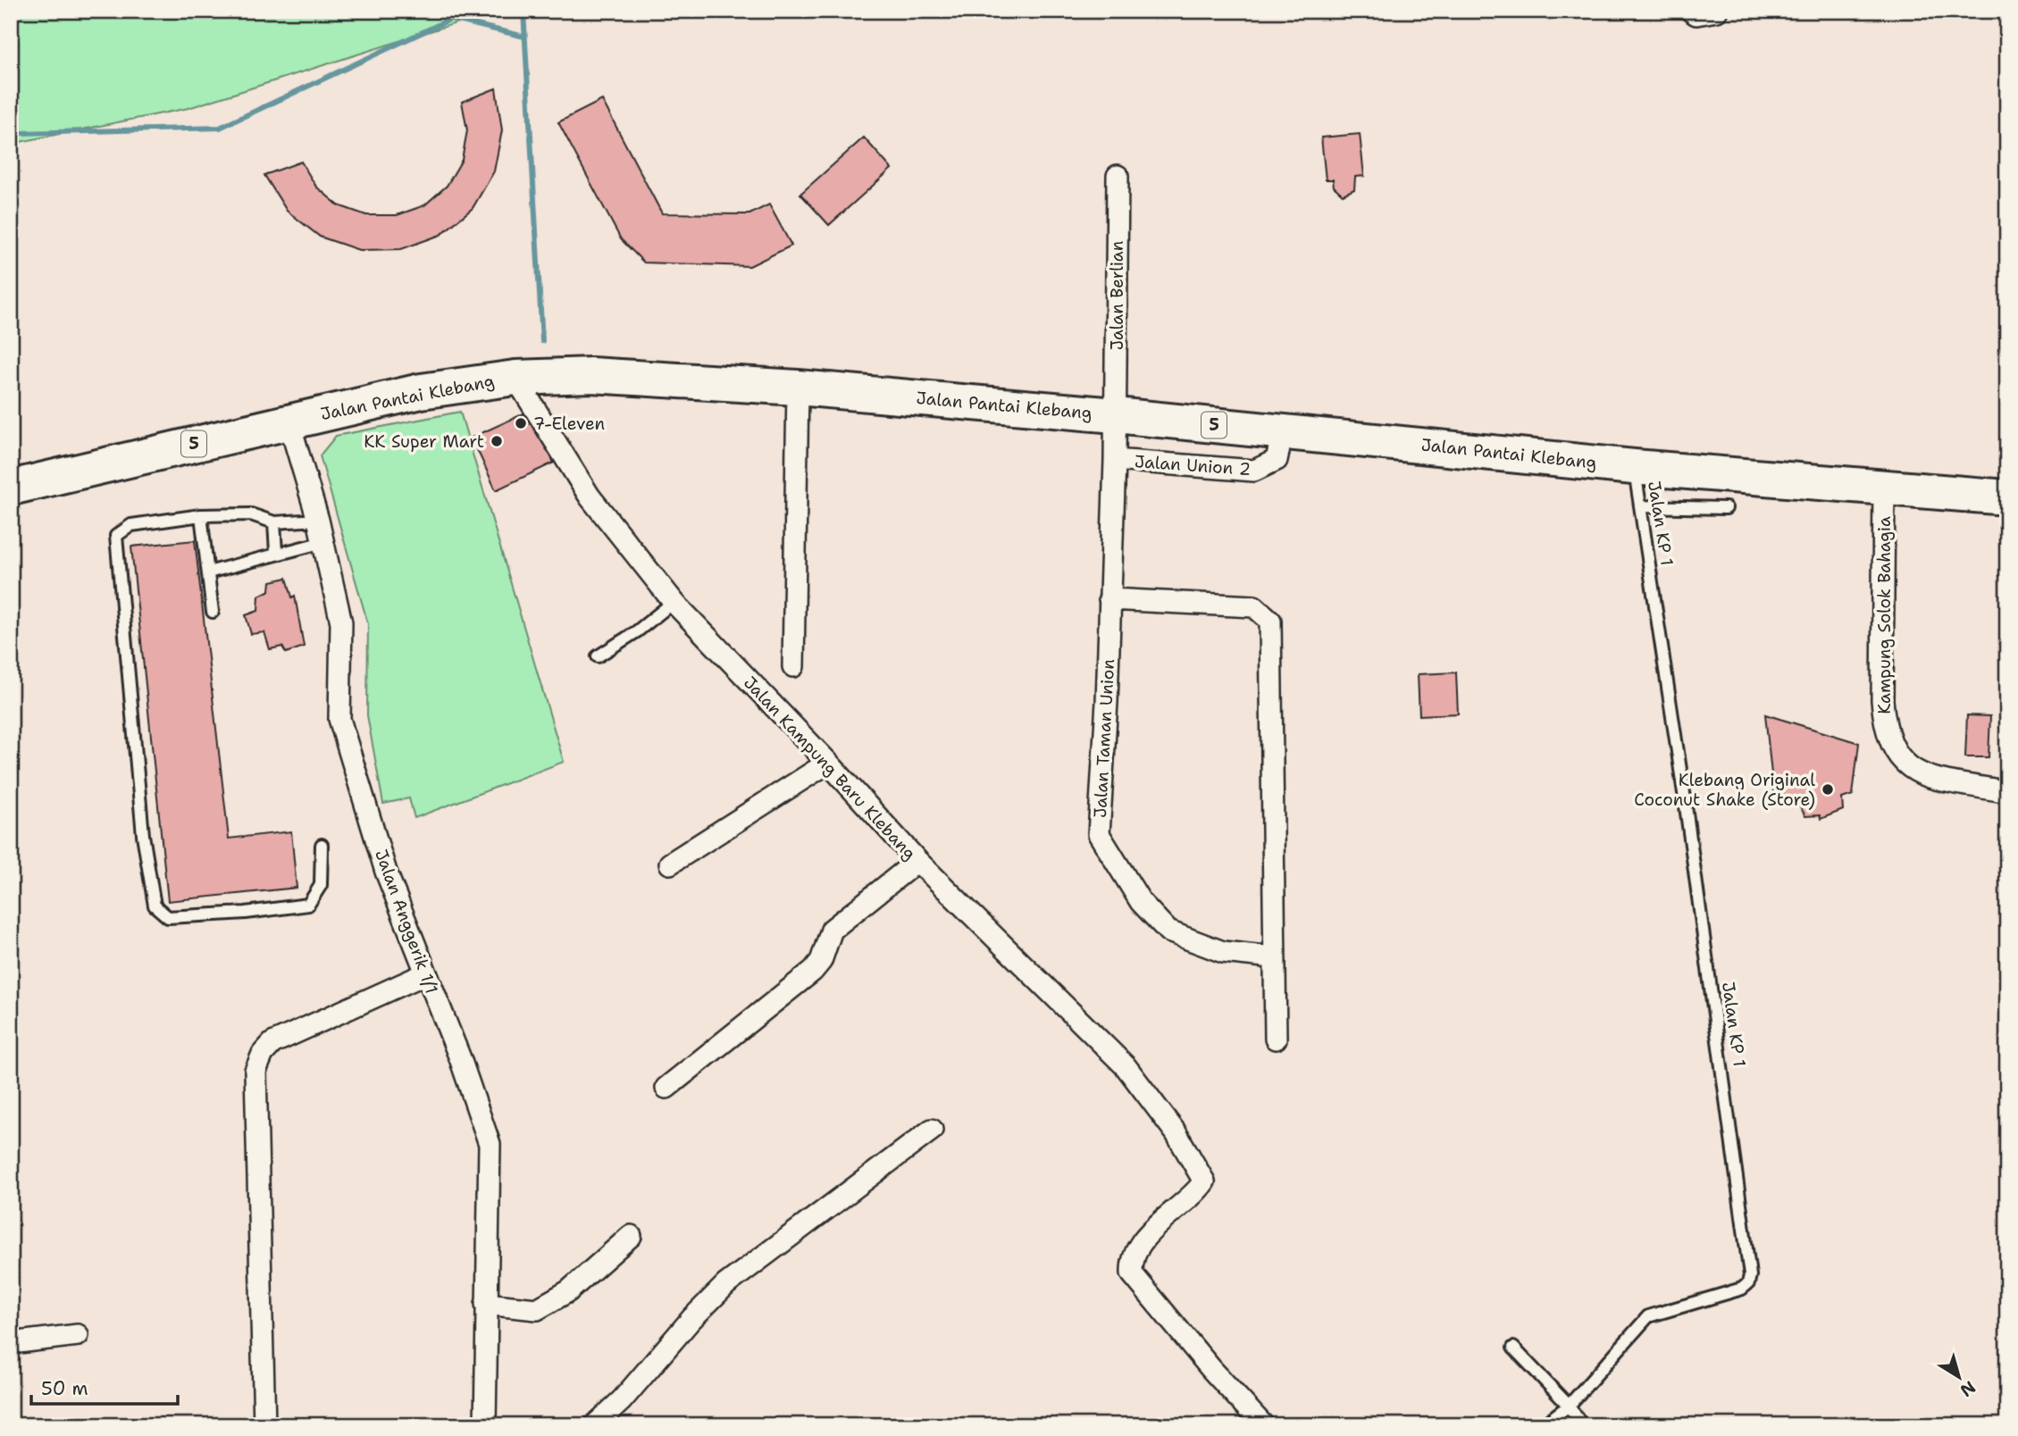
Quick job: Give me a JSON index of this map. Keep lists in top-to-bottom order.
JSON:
{
  "streets": {
    "highway": ["Jalan Pantai Klebang", "5"],
    "street": [
      "Jalan Berlian",
      "Jalan Union 2",
      "Kampung Solok Bahagia",
      "Jalan Taman Union",
      "Jalan Kampung Baru Klebang",
      "Jalan Anggerik 1/1"
    ],
    "lane": ["Jalan KP 1"]
  },
  "crossings": [
    ["Jalan Berlian", "Jalan Pantai Klebang"],
    ["Jalan Berlian", "Jalan Taman Union"],
    ["Jalan Pantai Klebang", "Jalan Union 2"],
    ["Jalan Pantai Klebang", "Jalan KP 1"],
    ["Jalan Pantai Klebang", "Kampung Solok Bahagia"],
    ["Jalan Pantai Klebang", "Jalan Taman Union"],
    ["Jalan Pantai Klebang", "Jalan Kampung Baru Klebang"],
    ["Jalan Pantai Klebang", "Jalan Anggerik 1/1"],
    ["Jalan Union 2", "Jalan Taman Union"]
  ],
  "places": ["7-Eleven", "KK Super Mart", "Klebang Original Coconut Shake (Store)"],
  "scale_bar": "50 m",
  "north": "bottom right"
}
